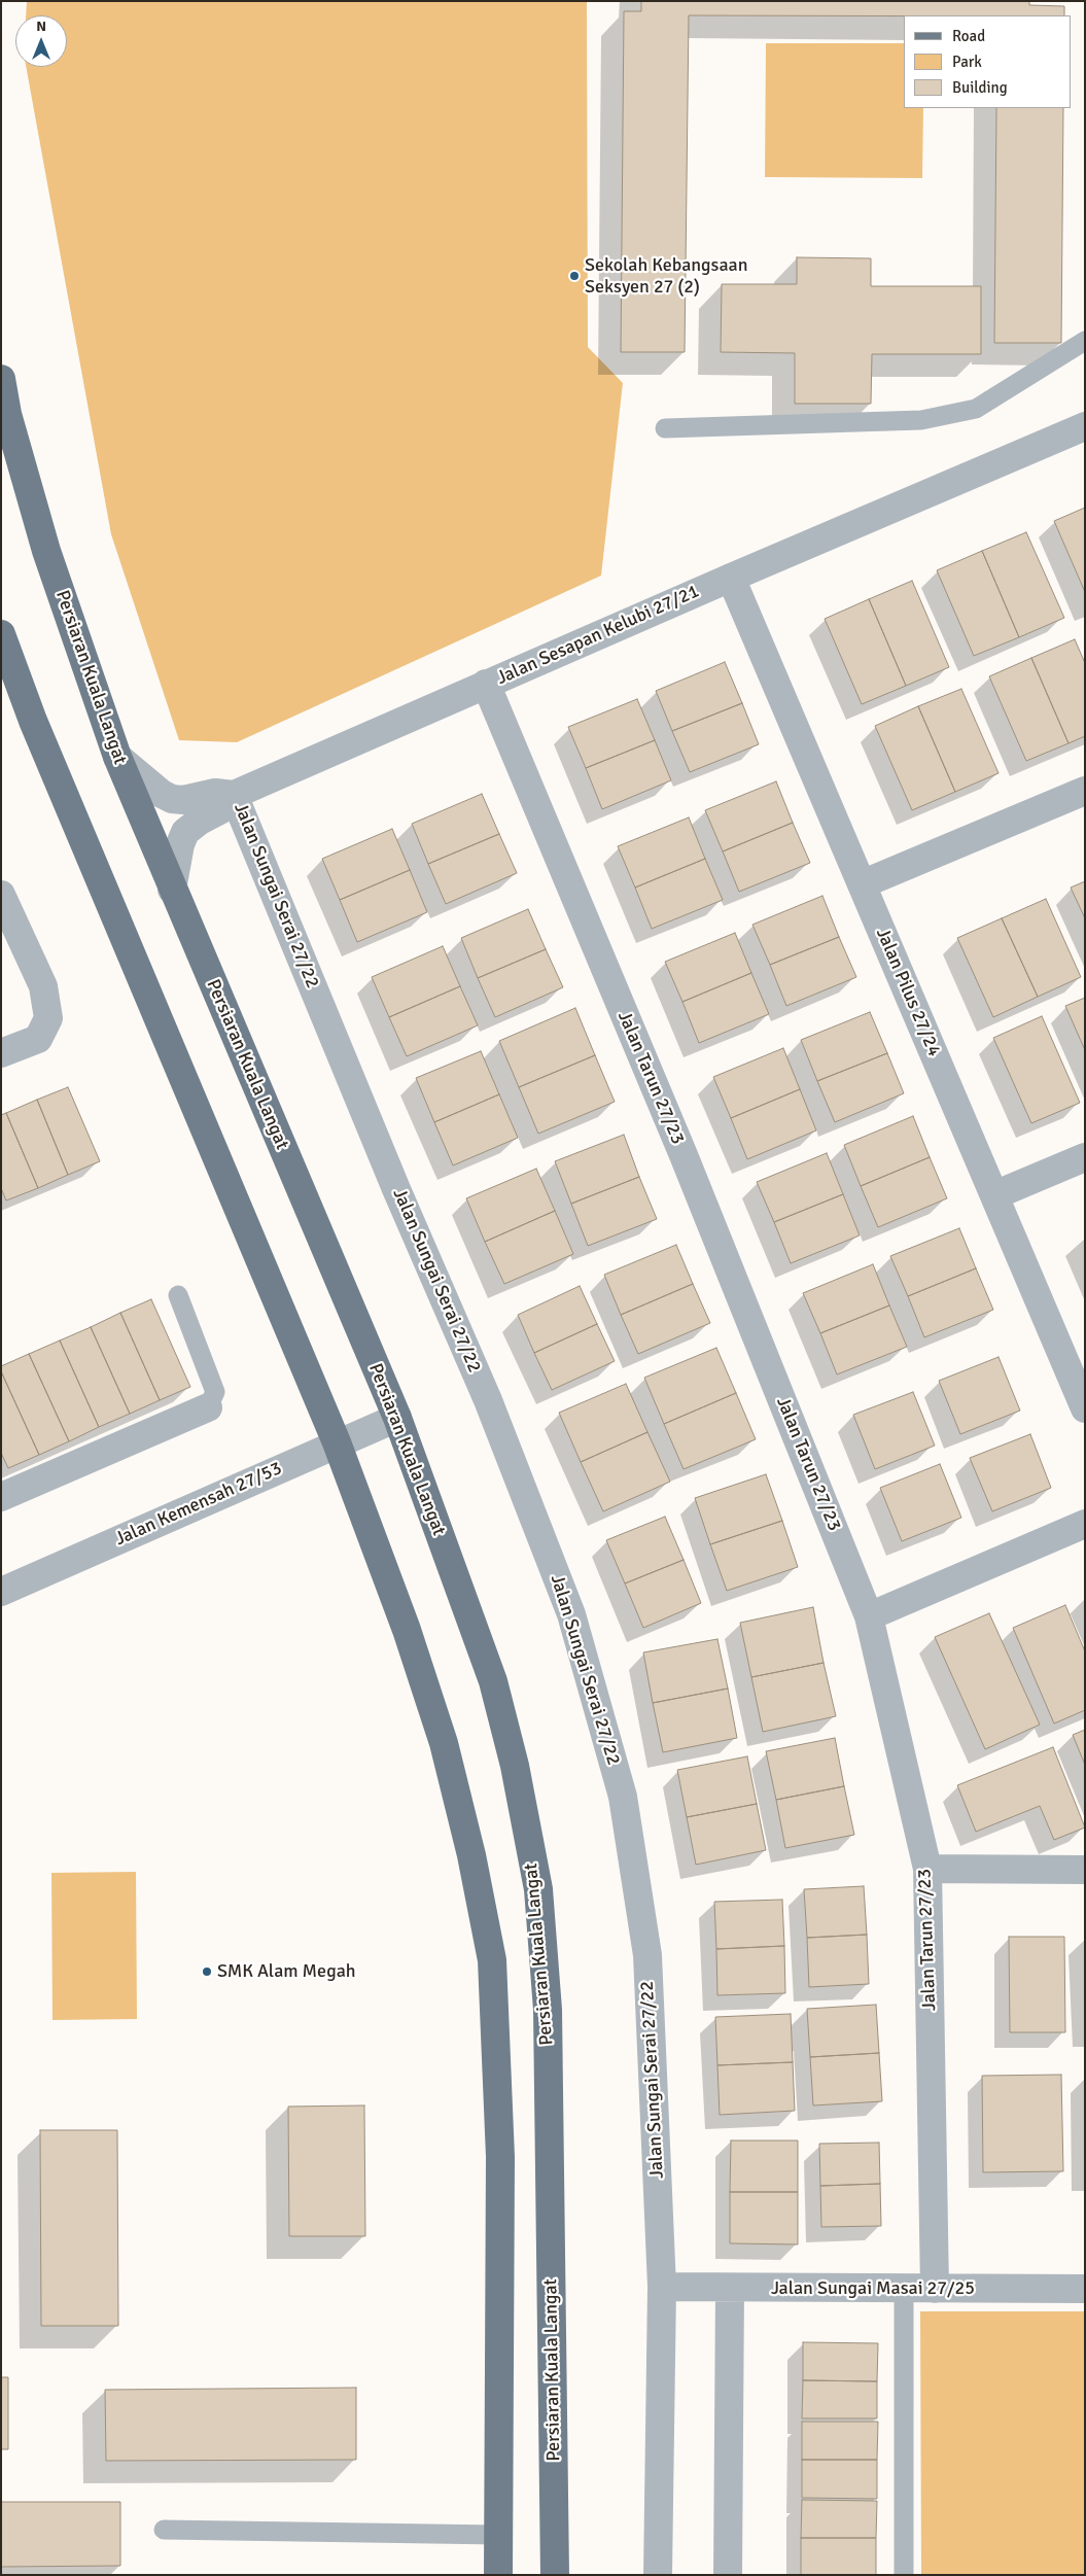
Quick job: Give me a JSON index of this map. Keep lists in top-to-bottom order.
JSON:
{
  "streets": {
    "main road": ["Persiaran Kuala Langat"],
    "street": [
      "Jalan Sesapan Kelubi 27/21",
      "Jalan Sungai Serai 27/22",
      "Jalan Pilus 27/24",
      "Jalan Tarun 27/23",
      "Jalan Kemensah 27/53",
      "Jalan Sungai Masai 27/25"
    ]
  },
  "crossings": [
    ["Jalan Sesapan Kelubi 27/21", "Persiaran Kuala Langat"],
    ["Jalan Sesapan Kelubi 27/21", "Jalan Sungai Serai 27/22"],
    ["Jalan Sesapan Kelubi 27/21", "Jalan Pilus 27/24"],
    ["Jalan Sesapan Kelubi 27/21", "Jalan Tarun 27/23"],
    ["Persiaran Kuala Langat", "Jalan Kemensah 27/53"],
    ["Jalan Sungai Serai 27/22", "Jalan Sungai Masai 27/25"],
    ["Jalan Tarun 27/23", "Jalan Sungai Masai 27/25"]
  ],
  "places": ["Sekolah Kebangsaan Seksyen 27 (2)", "SMK Alam Megah"],
  "legend": ["Road", "Park", "Building"],
  "north": "top"
}
